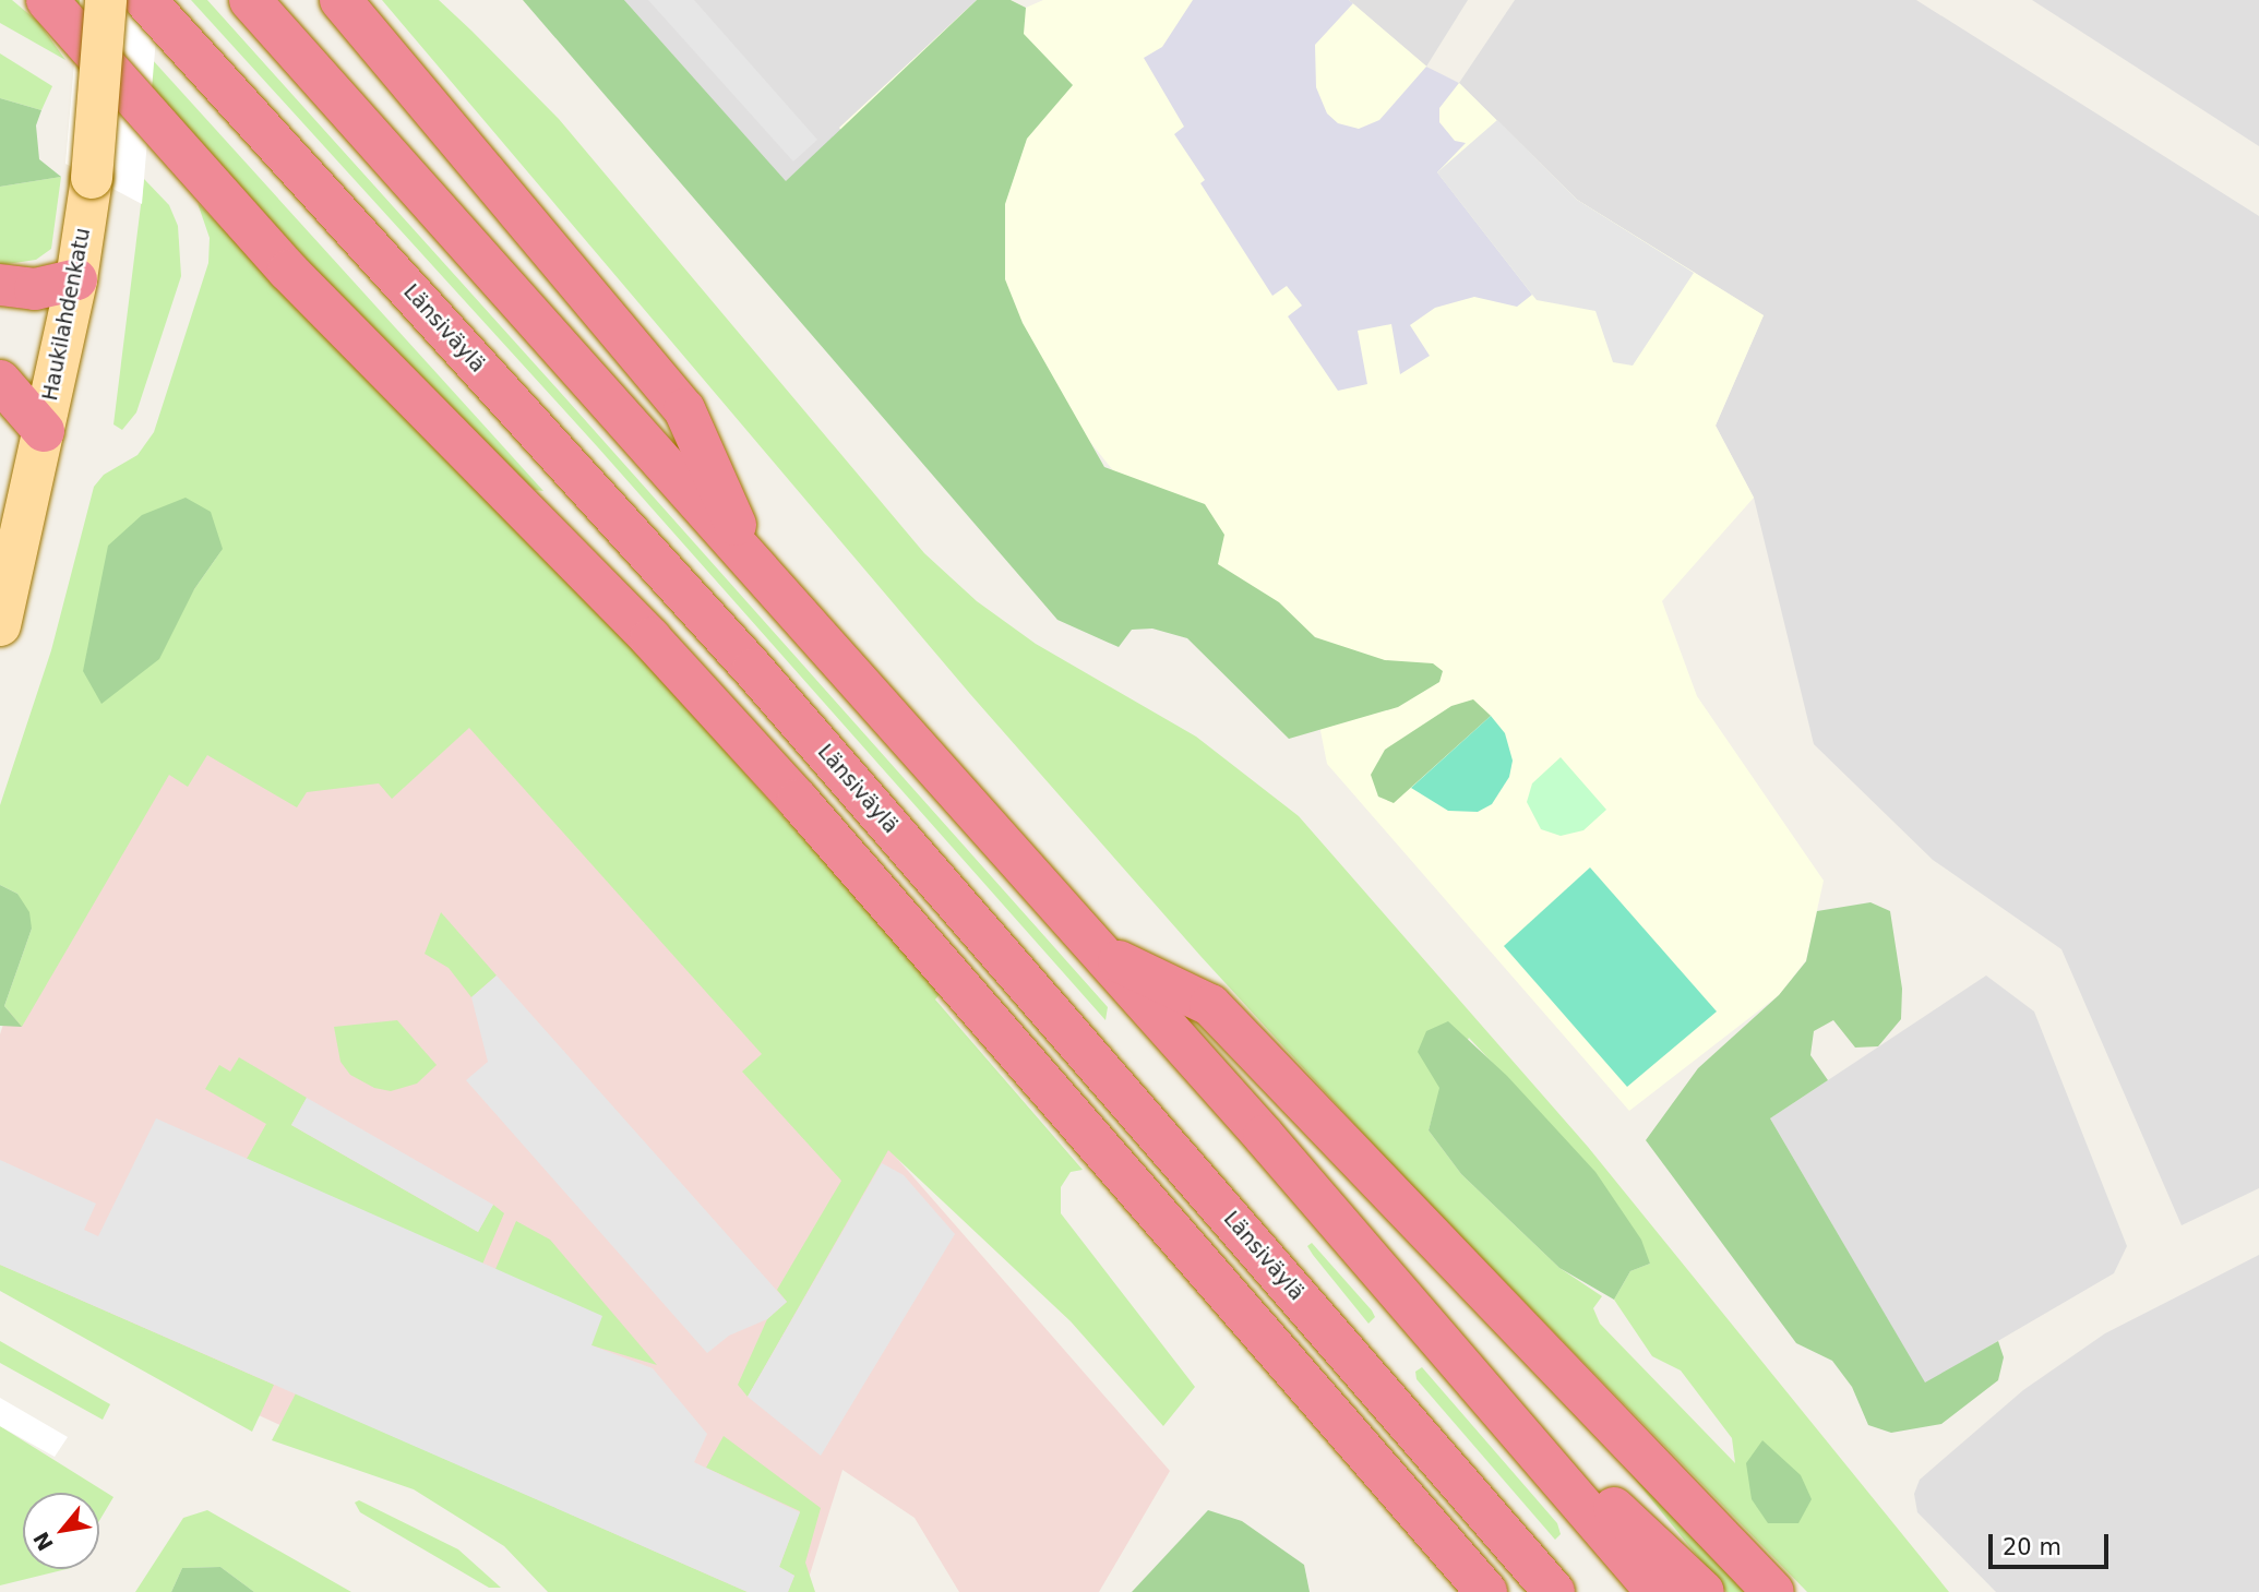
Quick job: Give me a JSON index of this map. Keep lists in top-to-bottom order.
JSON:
{
  "streets": {
    "highway": ["Länsiväylä"],
    "main road": ["Haukilahdenkatu"]
  },
  "scale_bar": "20 m",
  "north": "bottom left"
}
